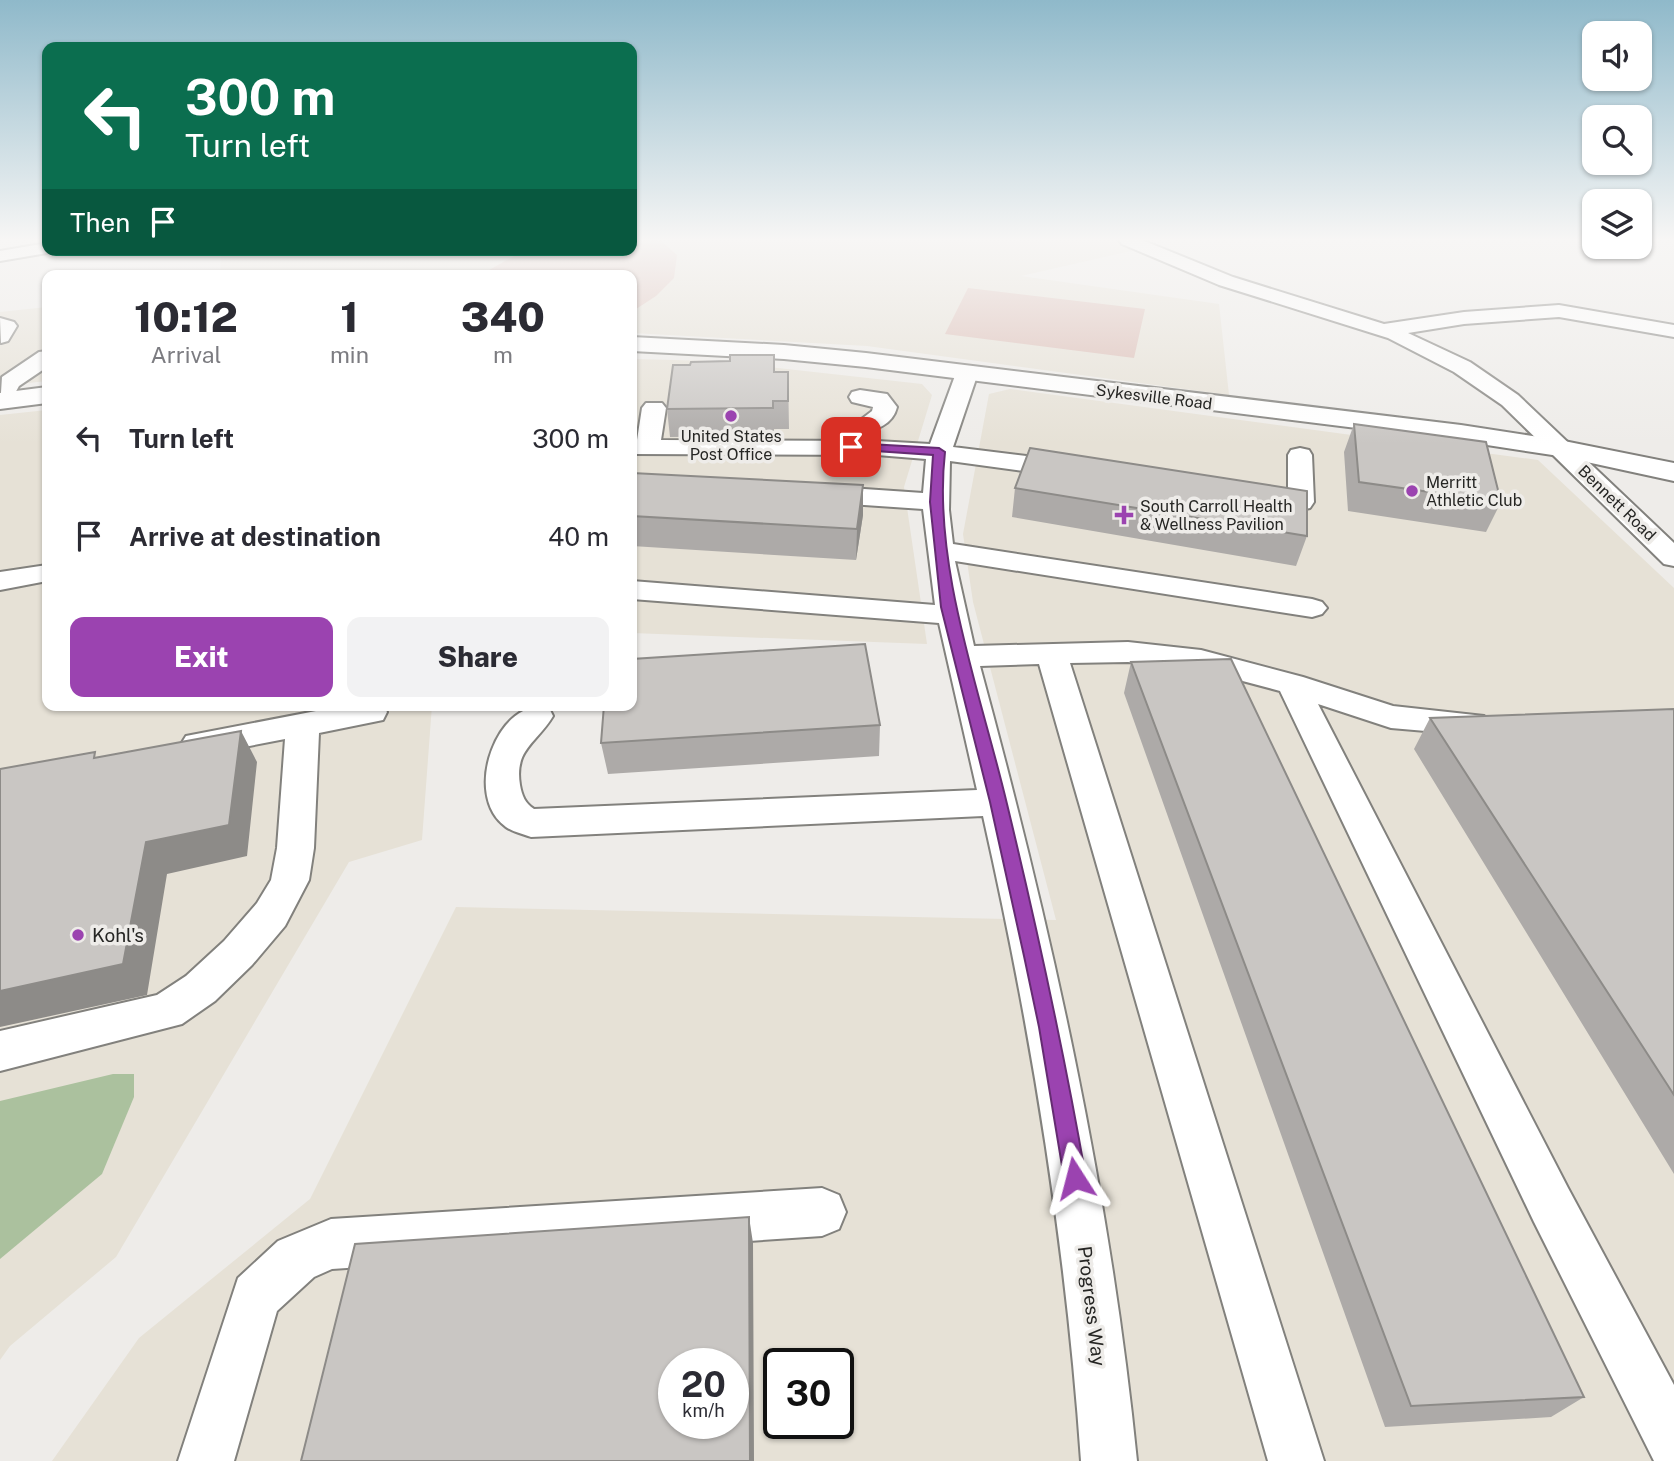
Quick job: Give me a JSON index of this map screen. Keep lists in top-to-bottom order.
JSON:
{
  "streets": {
    "main road": ["Sykesville Road"],
    "street": ["Bennett Road", "Progress Way"]
  },
  "crossings": [
    ["Sykesville Road", "Bennett Road"],
    ["Sykesville Road", "Progress Way"]
  ],
  "places": {
    "other": ["United States Post Office", "Merritt Athletic Club", "Kohl's"],
    "health": ["South Carroll Health & Wellness Pavilion"]
  },
  "page": {
    "turn": ["300 m", "Turn left"],
    "then": "Then",
    "eta": [
      "10:12",
      "Arrival",
      "1",
      "min",
      "340",
      "m"
    ],
    "list": [
      {
        "name": "Turn left",
        "value": "300 m"
      },
      {
        "name": "Arrive at destination",
        "value": "40 m"
      }
    ],
    "buttons": ["Exit", "Share"],
    "speed": "20 km/h",
    "limit": "30"
  }
}
